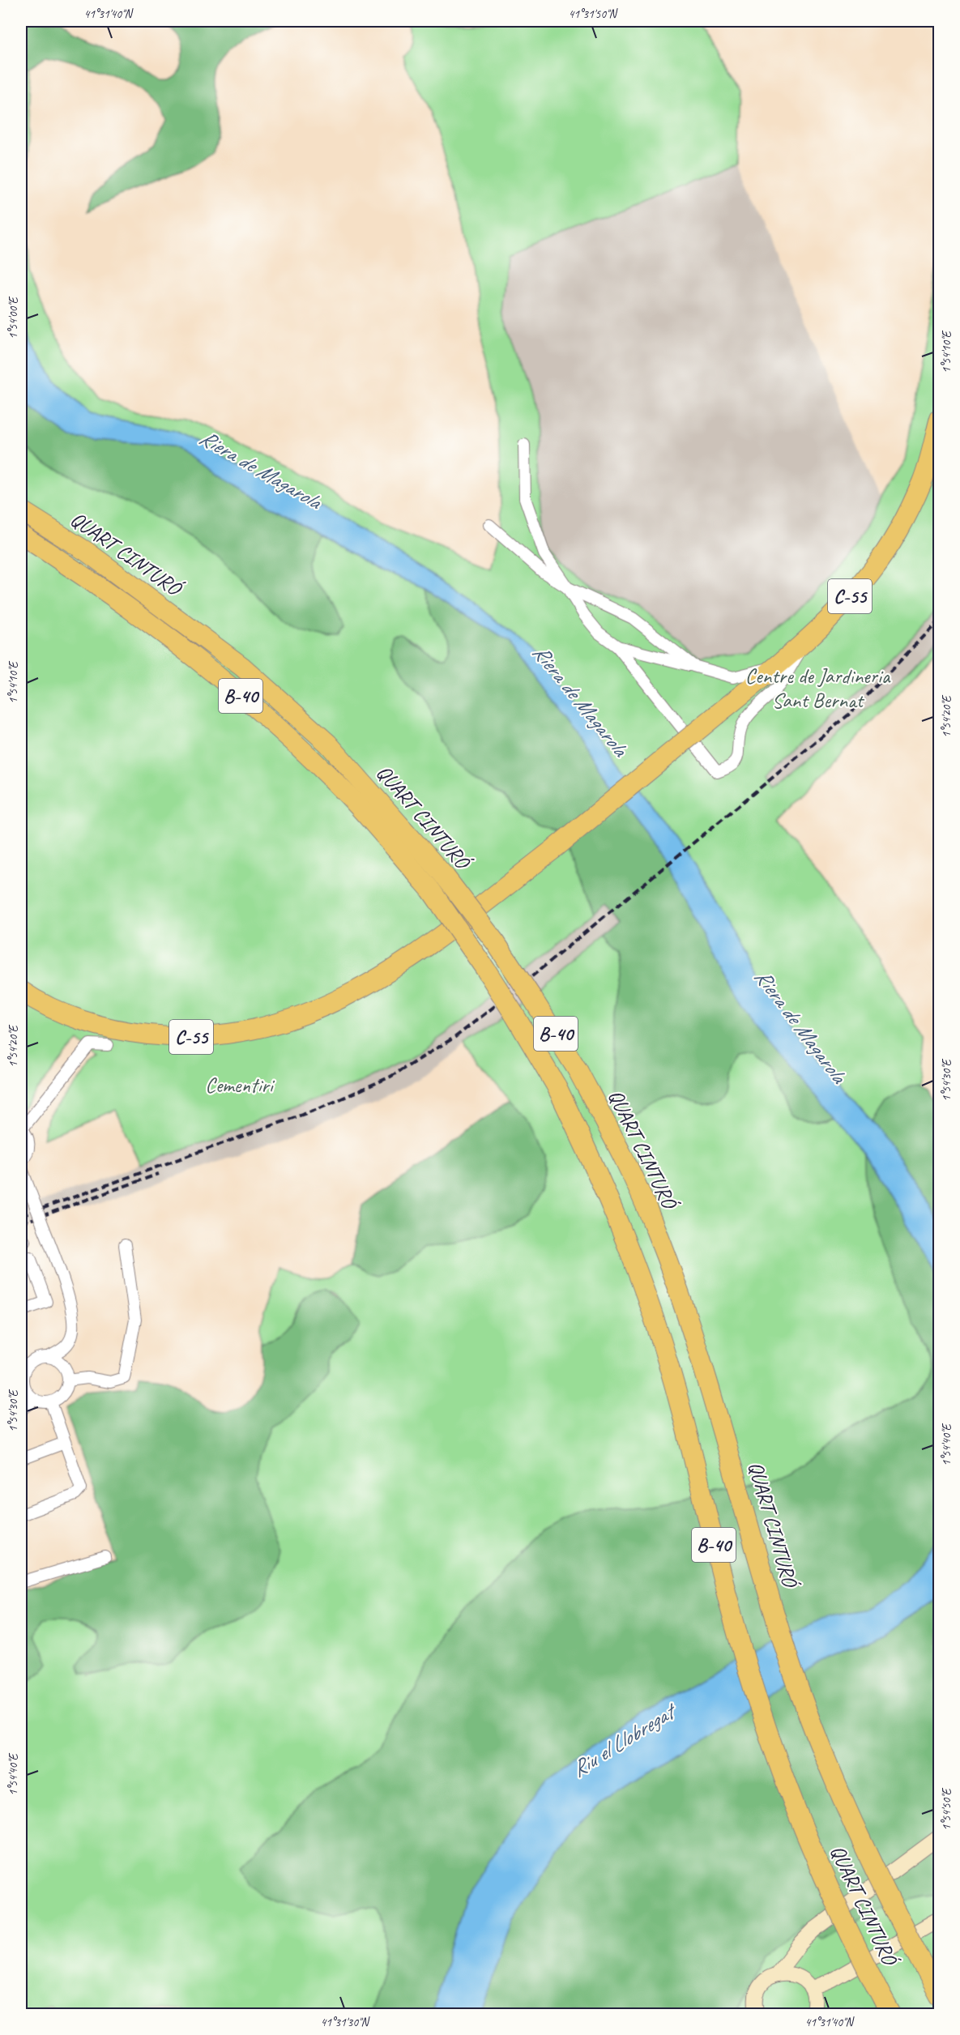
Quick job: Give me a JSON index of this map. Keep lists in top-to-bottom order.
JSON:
{
  "streets": {
    "highway": ["QUART CINTURÓ", "C-55", "B-40"]
  },
  "water": ["Riera de Magarola", "Riu el Llobregat"],
  "parks": ["Centre de Jardineria Sant Bernat", "Cementiri"],
  "coordinates": [
    "41°31'40\"N",
    "41°31'50\"N",
    "1°54'00\"E",
    "1°54'10\"E",
    "1°54'20\"E",
    "1°54'30\"E",
    "1°54'40\"E",
    "1°54'50\"E",
    "41°31'30\"N"
  ]
}
